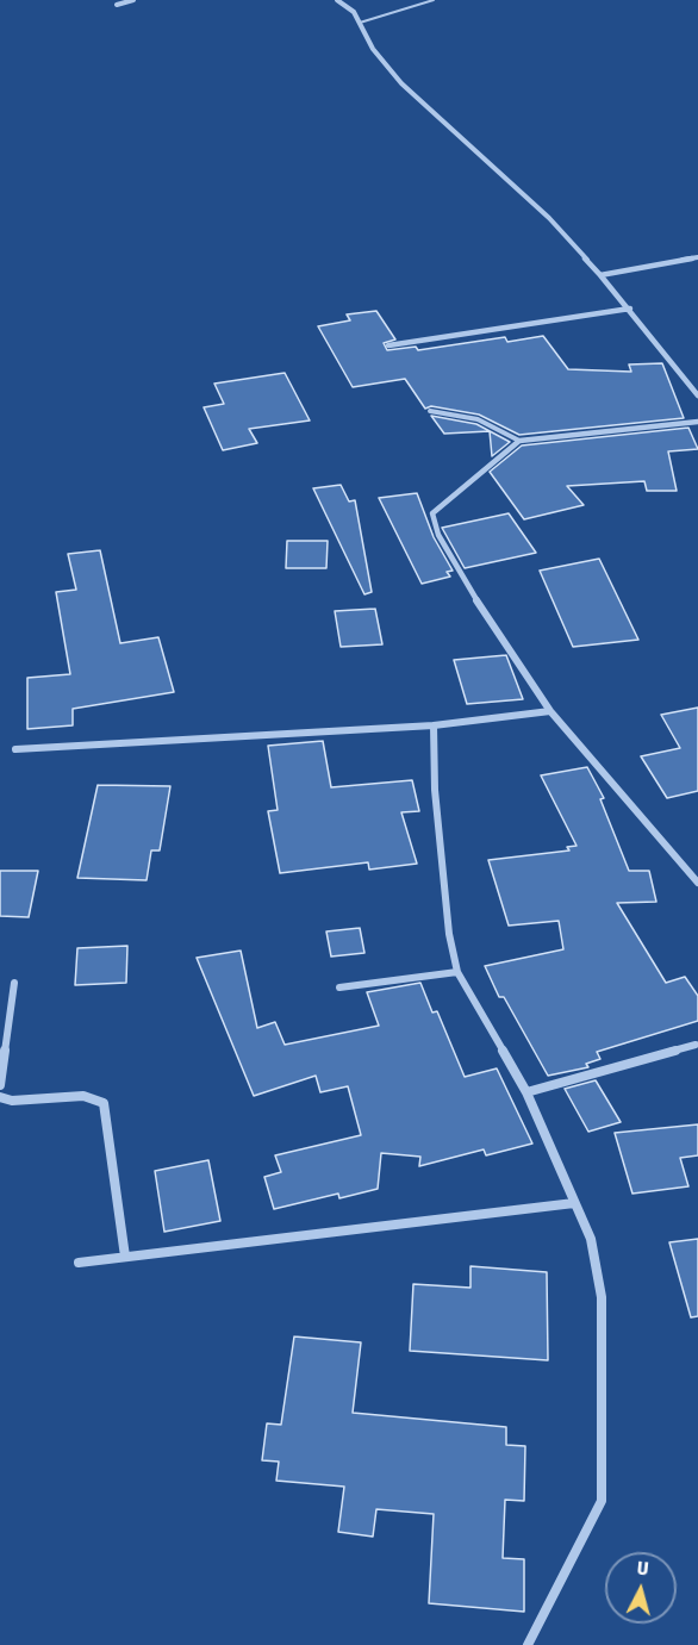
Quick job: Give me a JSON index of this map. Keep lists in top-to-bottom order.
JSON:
{
  "north": "top"
}
